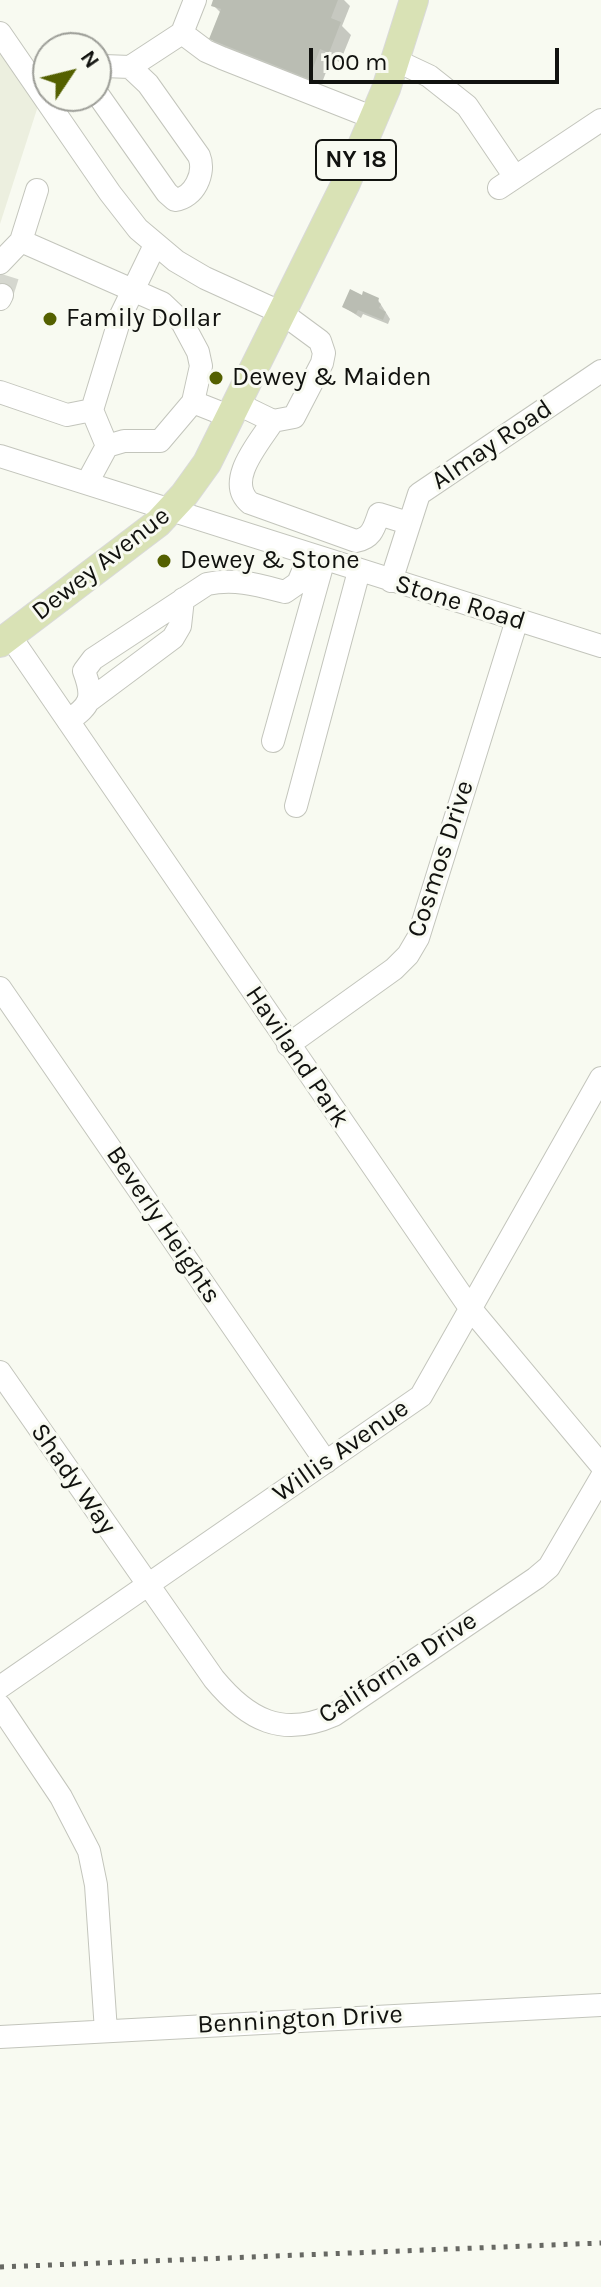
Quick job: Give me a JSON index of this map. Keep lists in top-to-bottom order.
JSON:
{
  "streets": {
    "main road": ["NY 18", "Dewey Avenue"],
    "street": [
      "Almay Road",
      "Stone Road",
      "Cosmos Drive",
      "Haviland Park",
      "Beverly Heights",
      "Willis Avenue",
      "Shady Way",
      "California Drive",
      "Bennington Drive"
    ]
  },
  "crossings": [
    ["Almay Road", "Stone Road"],
    ["Dewey Avenue", "Stone Road"],
    ["Dewey Avenue", "Haviland Park"],
    ["Stone Road", "Cosmos Drive"],
    ["Cosmos Drive", "Haviland Park"],
    ["Haviland Park", "Willis Avenue"],
    ["Beverly Heights", "Willis Avenue"],
    ["Willis Avenue", "Shady Way"],
    ["Willis Avenue", "California Drive"],
    ["Shady Way", "California Drive"]
  ],
  "places": ["Family Dollar", "Dewey & Maiden", "Dewey & Stone"],
  "scale_bar": "100 m",
  "north": "top right"
}
